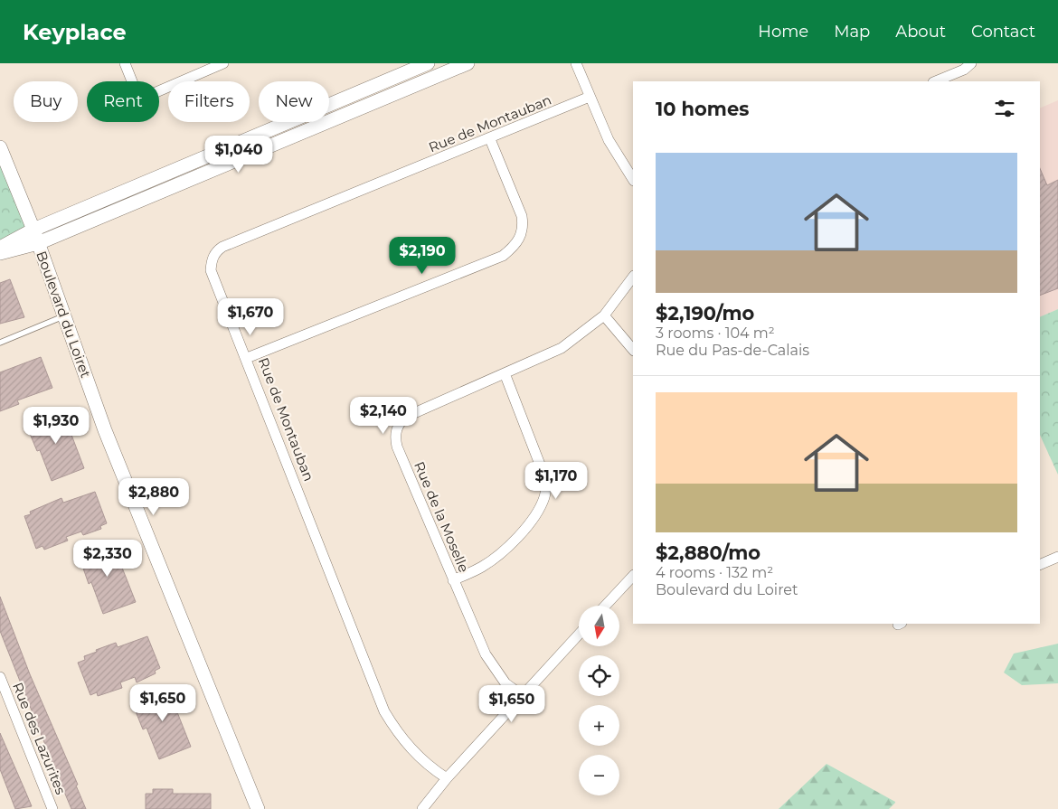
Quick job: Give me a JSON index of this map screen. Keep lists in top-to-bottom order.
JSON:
{
  "streets": {
    "street": [
      "Rue de Montauban",
      "Boulevard du Loiret",
      "Rue de la Moselle",
      "Rue des Lazurites"
    ]
  },
  "north": "bottom",
  "page": {
    "header": "Keyplace",
    "nav": [
      "Home",
      "Map",
      "About",
      "Contact"
    ],
    "chip": [
      "Buy",
      "Rent",
      "Filters",
      "New"
    ],
    "heading": "10 homes",
    "price": [
      "$1,040",
      "$2,190",
      "$1,670",
      "$2,140",
      "$1,930",
      "$1,170",
      "$2,880",
      "$2,330",
      "$1,650",
      "$1,650"
    ],
    "list": [
      {
        "name": "$2,190/mo",
        "note": "3 rooms · 104 m² · Rue du Pas-de-Calais"
      },
      {
        "name": "$2,880/mo",
        "note": "4 rooms · 132 m² · Boulevard du Loiret"
      }
    ],
    "map_buttons": ["+", "−"]
  }
}
